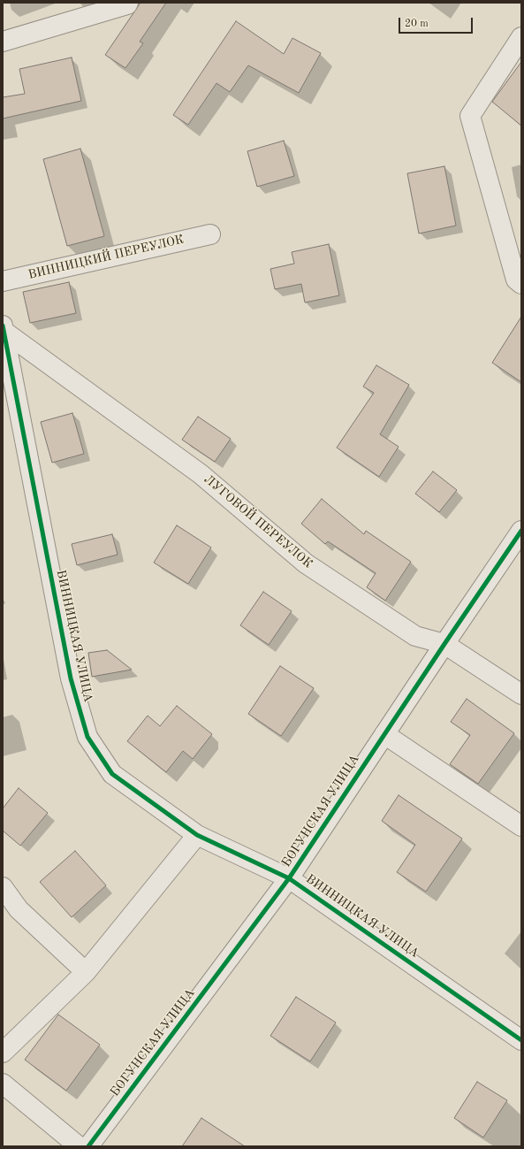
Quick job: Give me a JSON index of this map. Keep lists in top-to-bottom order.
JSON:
{
  "streets": {
    "street": [
      "ВИННИЦКИЙ ПЕРЕУЛОК",
      "ЛУГОВОЙ ПЕРЕУЛОК",
      "ВИННИЦКАЯ УЛИЦА",
      "БОГУНСКАЯ УЛИЦА"
    ]
  },
  "crossings": [
    ["ЛУГОВОЙ ПЕРЕУЛОК", "ВИННИЦКАЯ УЛИЦА"],
    ["ЛУГОВОЙ ПЕРЕУЛОК", "БОГУНСКАЯ УЛИЦА"],
    ["ВИННИЦКАЯ УЛИЦА", "БОГУНСКАЯ УЛИЦА"]
  ],
  "scale_bar": "20 m"
}
